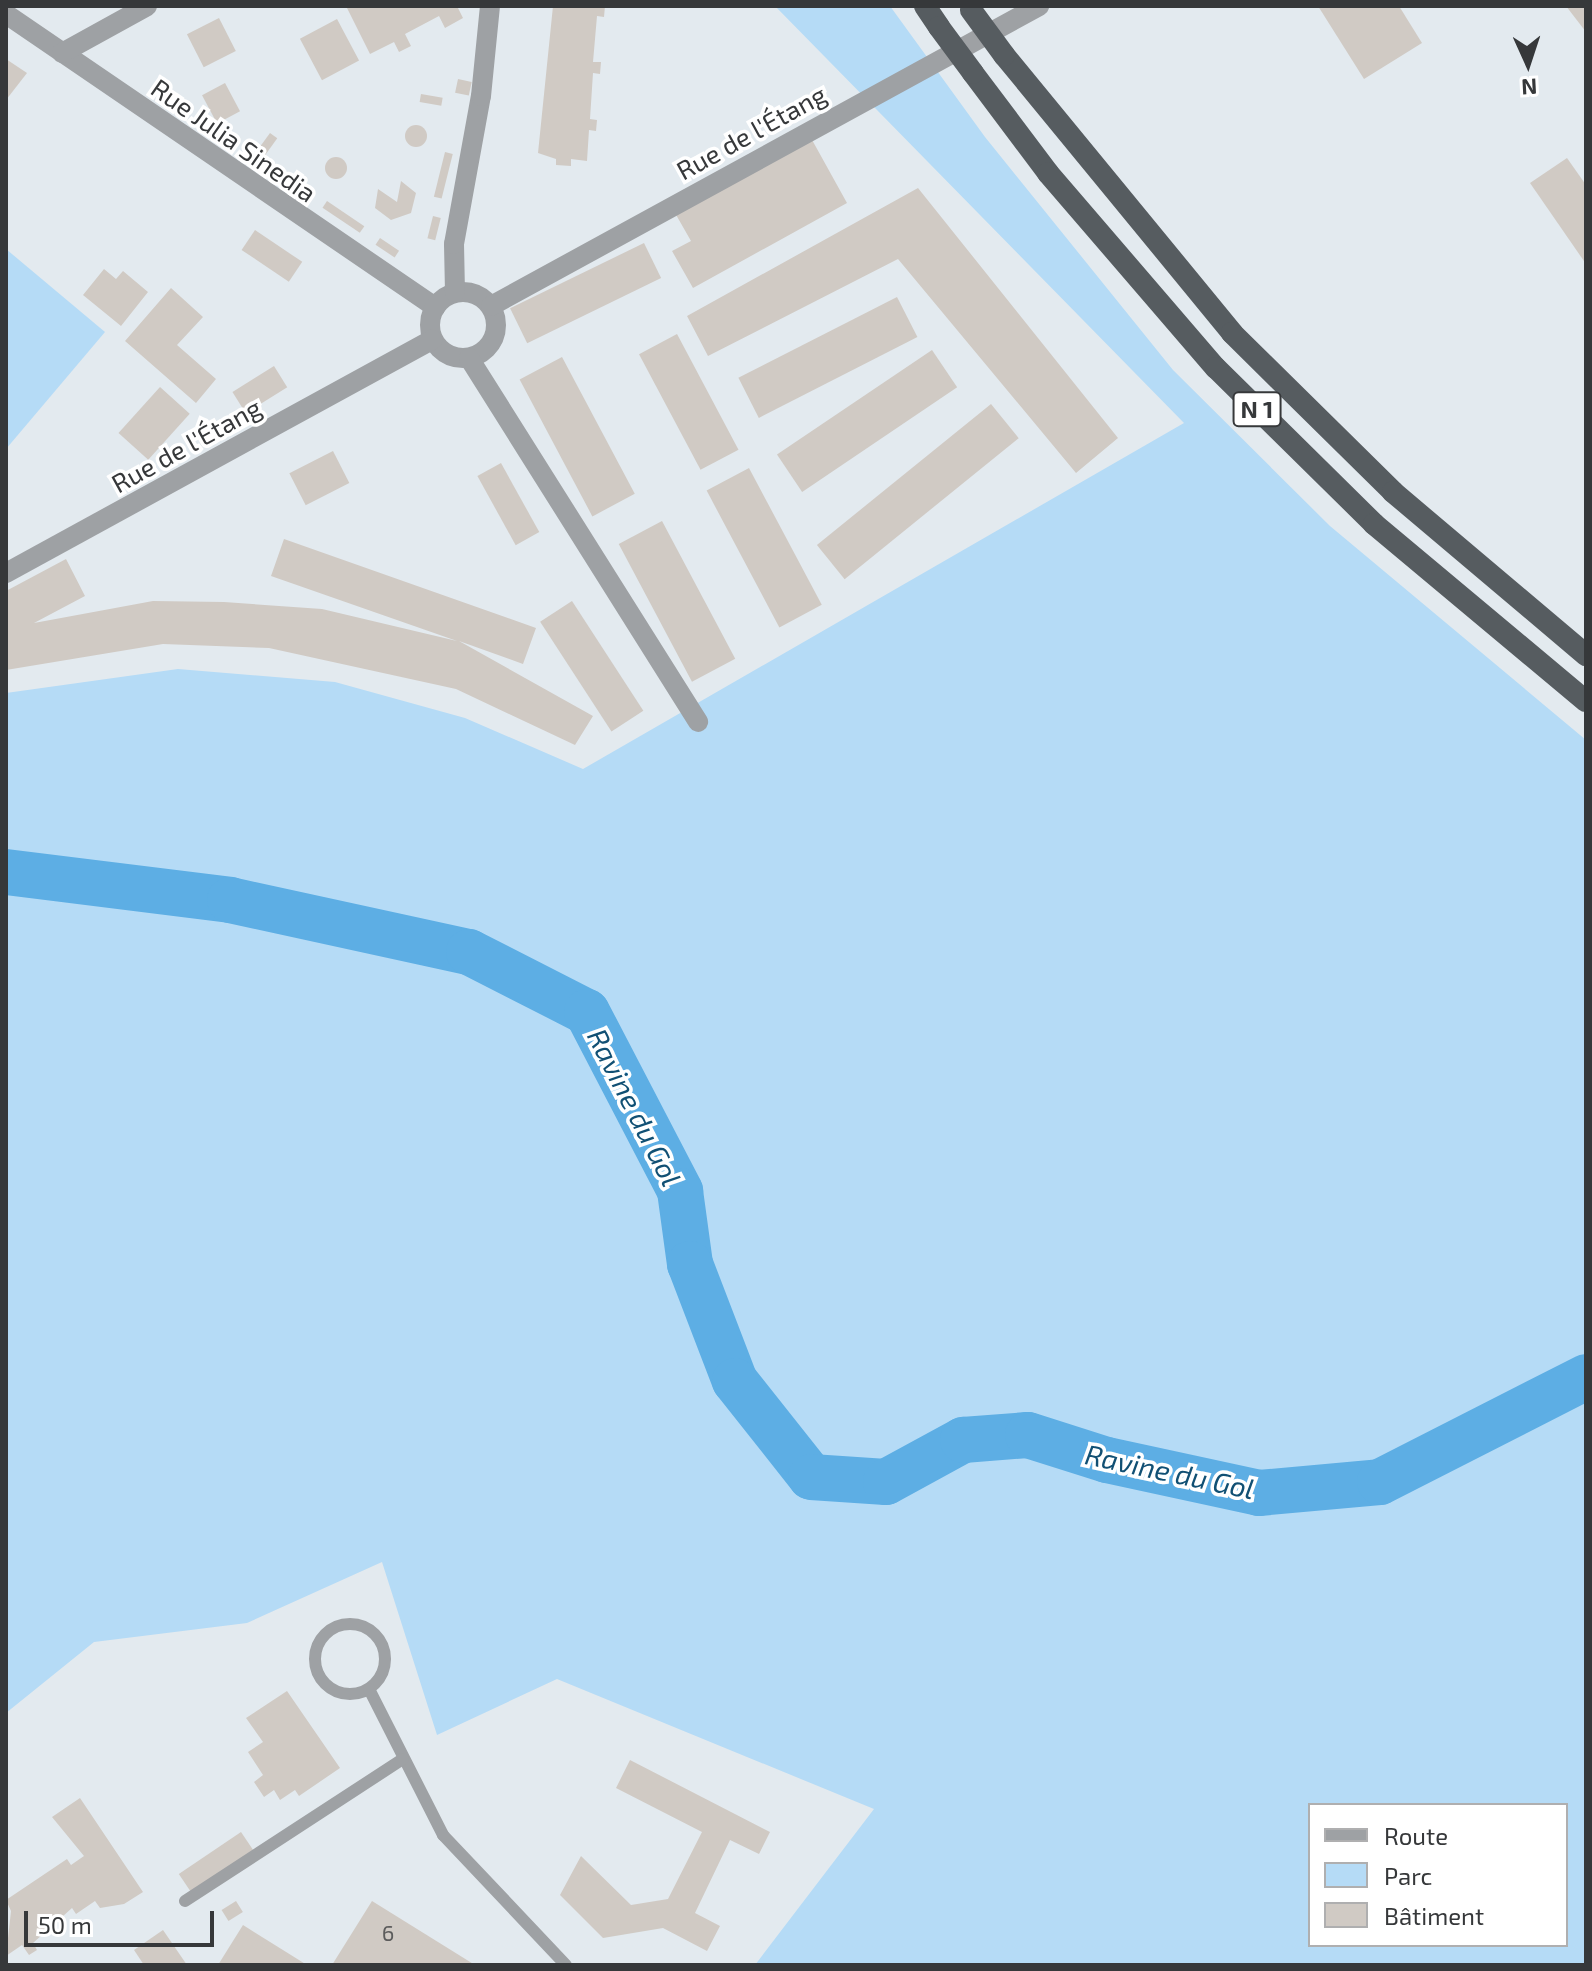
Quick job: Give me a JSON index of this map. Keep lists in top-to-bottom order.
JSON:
{
  "streets": {
    "highway": ["N 1"],
    "street": ["Rue de l'Étang", "Rue Julia Sinedia"]
  },
  "crossings": [
    ["Rue de l'Étang", "Rue Julia Sinedia"]
  ],
  "water": ["Ravine du Gol"],
  "house_numbers": ["6"],
  "legend": ["Route", "Parc", "Bâtiment"],
  "scale_bar": "50 m",
  "north": "bottom"
}
